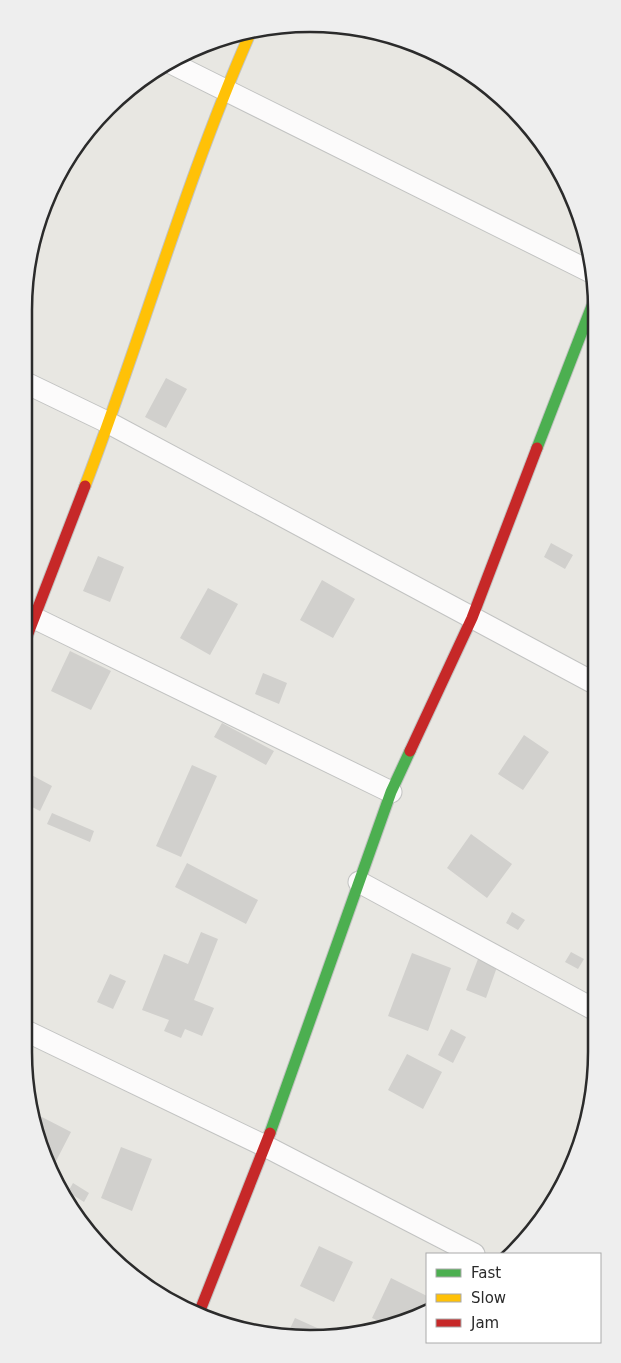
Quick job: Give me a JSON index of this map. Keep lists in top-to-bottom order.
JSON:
{
  "legend": ["Fast", "Slow", "Jam"]
}
